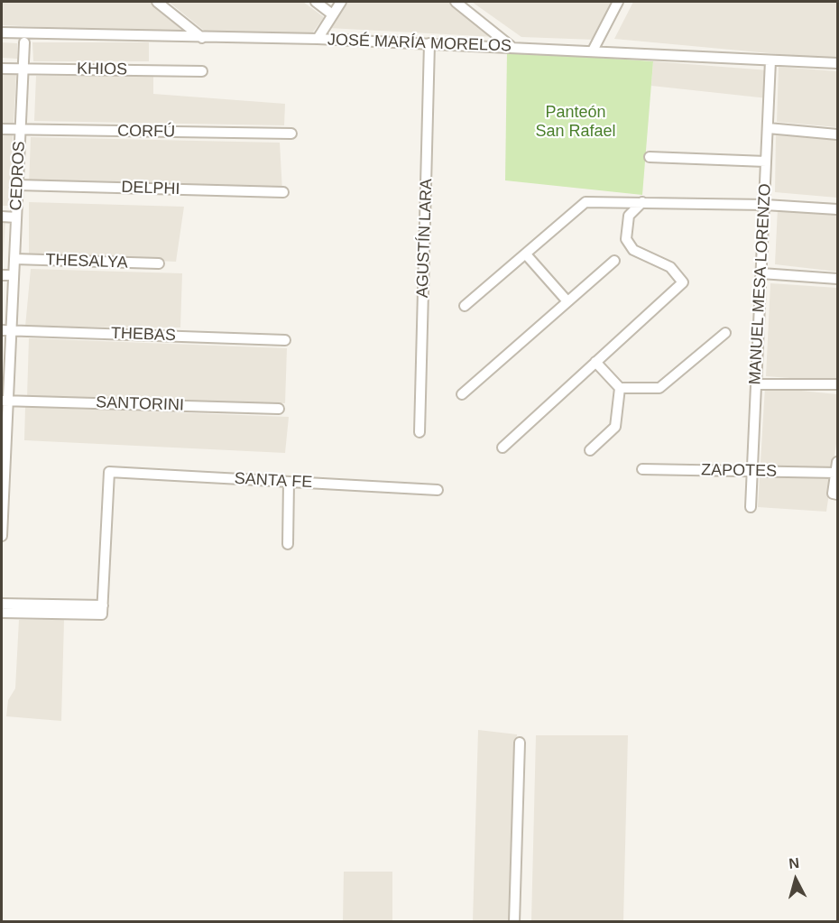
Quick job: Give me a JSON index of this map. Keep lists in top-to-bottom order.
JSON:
{
  "streets": {
    "street": [
      "JOSÉ MARÍA MORELOS",
      "KHIOS",
      "CORFÚ",
      "CEDROS",
      "DELPHI",
      "AGUSTÍN LARA",
      "THESALYA",
      "MANUEL MESA LORENZO",
      "THEBAS",
      "SANTORINI",
      "ZAPOTES",
      "SANTA FE"
    ]
  },
  "crossings": [
    ["JOSÉ MARÍA MORELOS", "AGUSTÍN LARA"],
    ["JOSÉ MARÍA MORELOS", "MANUEL MESA LORENZO"],
    ["KHIOS", "CEDROS"],
    ["CORFÚ", "CEDROS"],
    ["CEDROS", "DELPHI"],
    ["CEDROS", "THESALYA"],
    ["CEDROS", "THEBAS"],
    ["CEDROS", "SANTORINI"],
    ["MANUEL MESA LORENZO", "ZAPOTES"]
  ],
  "parks": ["Panteón San Rafael"],
  "north": "top"
}
